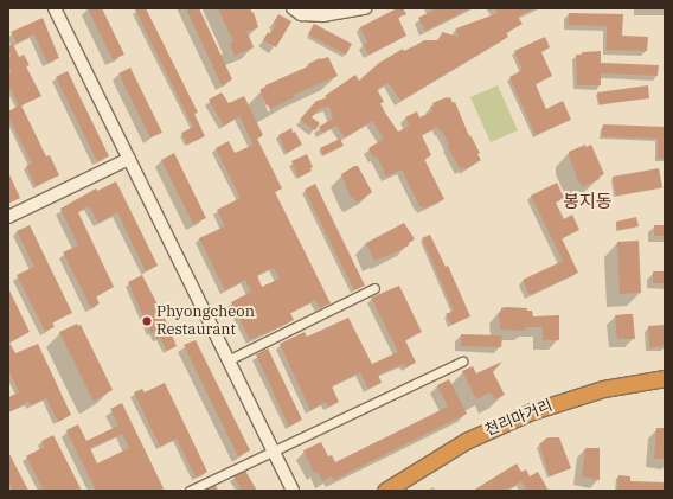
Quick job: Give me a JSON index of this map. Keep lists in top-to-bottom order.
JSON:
{
  "streets": {
    "highway": ["천리마거리"]
  },
  "districts": ["봉지동"],
  "places": ["Phyongcheon Restaurant"]
}
